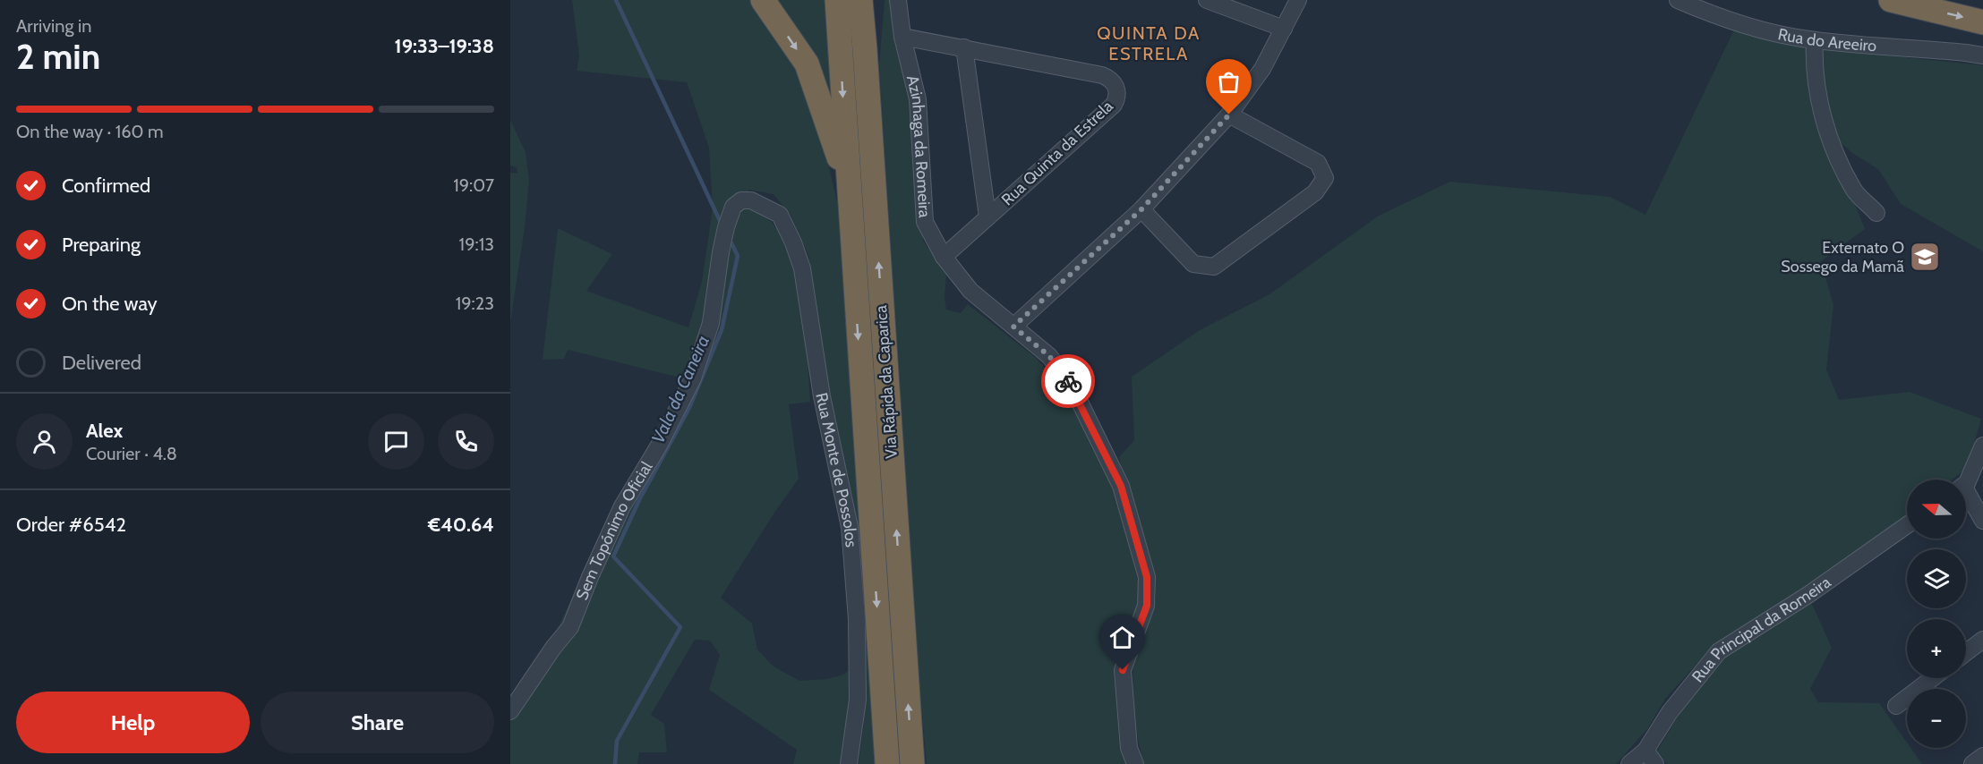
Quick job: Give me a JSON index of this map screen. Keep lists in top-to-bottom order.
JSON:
{
  "streets": {
    "highway": ["Via Rápida da Caparica"],
    "street": [
      "Rua do Areeiro",
      "Azinhaga da Romeira",
      "Rua Quinta da Estrela",
      "Rua Monte de Possolos",
      "Sem Topónimo Oficial",
      "Rua Principal da Romeira"
    ]
  },
  "crossings": [
    ["Azinhaga da Romeira", "Rua Quinta da Estrela"],
    ["Rua Monte de Possolos", "Sem Topónimo Oficial"]
  ],
  "districts": ["QUINTA DA ESTRELA"],
  "water": ["Vala da Caneira"],
  "places": {
    "school or university": ["Externato O Sossego da Mamã"]
  },
  "north": "left",
  "page": {
    "heading": ["2 min", "Arriving in", "19:33–19:38"],
    "panel": [
      "Alex",
      "Courier · 4.8",
      "Order #6542",
      "€40.64"
    ],
    "bar": "On the way · 160 m",
    "list": [
      ["Confirmed", "19:07"],
      ["Preparing", "19:13"],
      ["On the way", "19:23"],
      "Delivered"
    ],
    "map_buttons": ["+", "−"],
    "buttons": ["Help", "Share"]
  }
}
